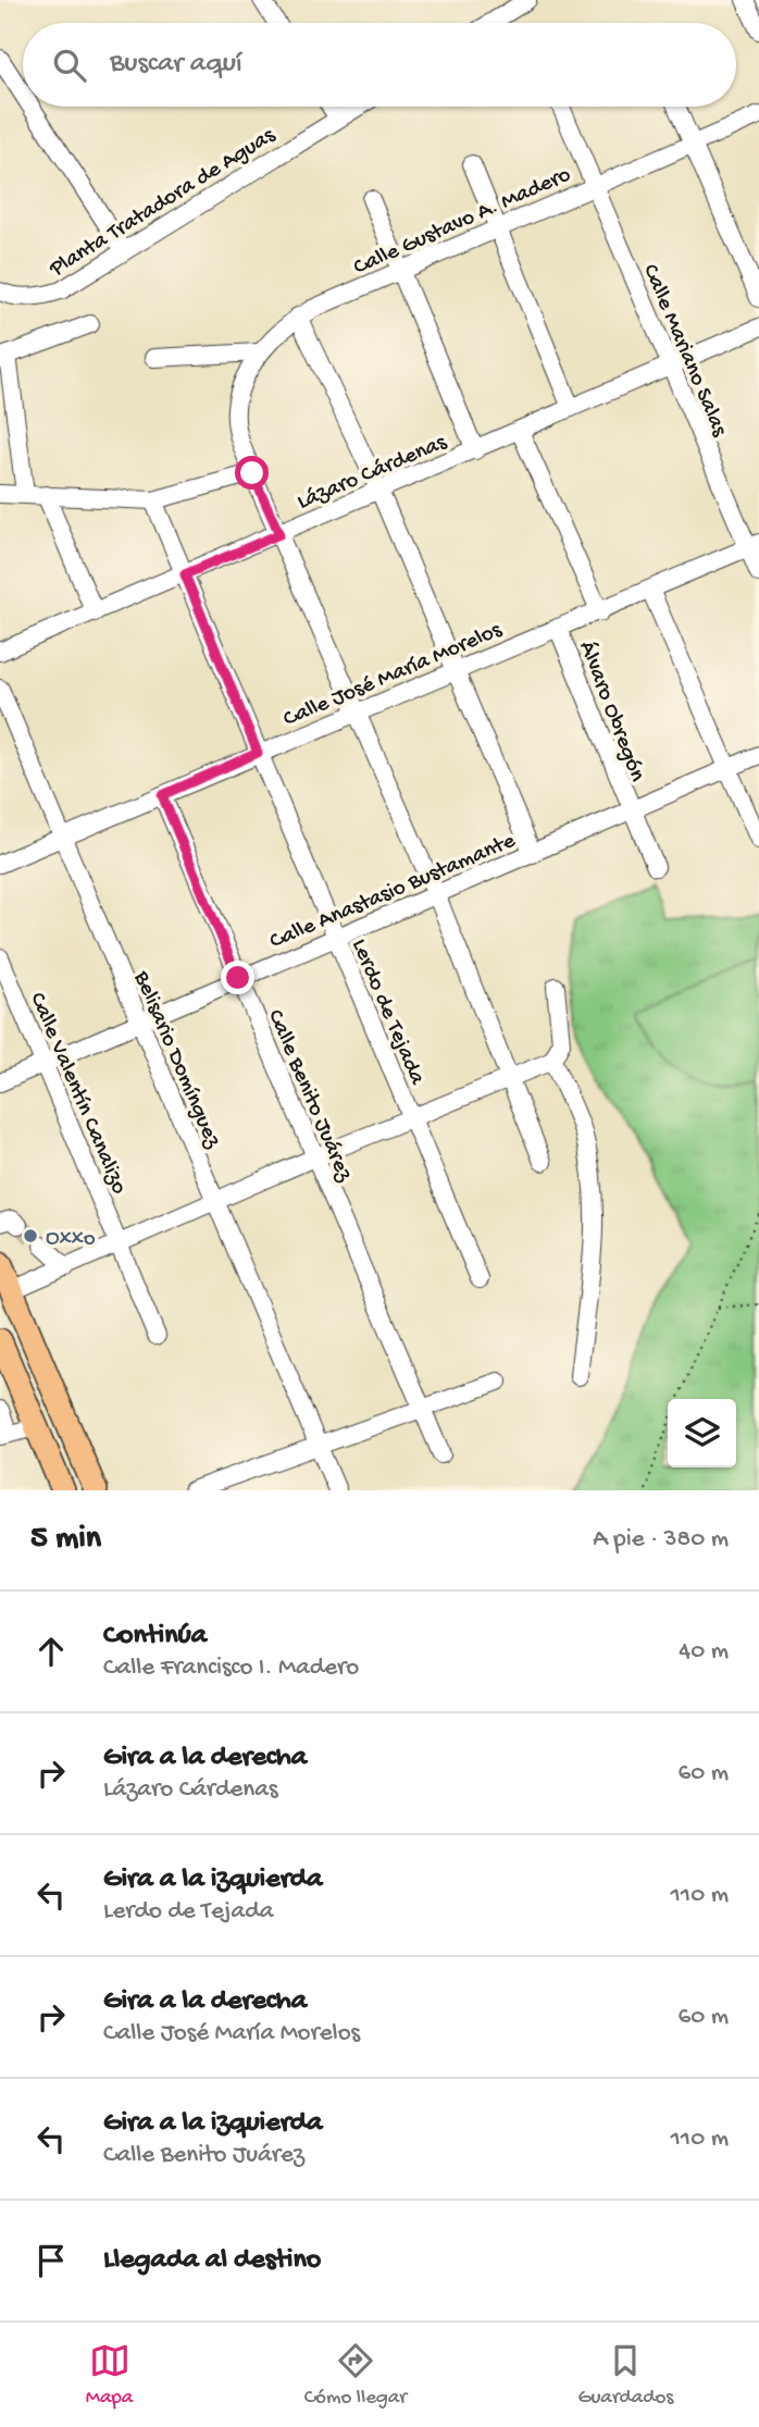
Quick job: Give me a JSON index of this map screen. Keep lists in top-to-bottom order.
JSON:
{
  "streets": {
    "street": [
      "Planta Tratadora de Aguas",
      "Calle Gustavo A. Madero",
      "Calle Mariano Salas",
      "Lázaro Cárdenas",
      "Calle José María Morelos",
      "Álvaro Obregón",
      "Calle Anastasio Bustamante",
      "Lerdo de Tejada",
      "Belisario Domínguez",
      "Calle Valentín Canalizo",
      "Calle Benito Juárez"
    ]
  },
  "crossings": [
    ["Calle Gustavo A. Madero", "Calle Mariano Salas"],
    ["Calle Mariano Salas", "Lázaro Cárdenas"],
    ["Calle Mariano Salas", "Calle José María Morelos"],
    ["Lázaro Cárdenas", "Lerdo de Tejada"],
    ["Calle José María Morelos", "Álvaro Obregón"],
    ["Calle José María Morelos", "Lerdo de Tejada"],
    ["Calle José María Morelos", "Belisario Domínguez"],
    ["Calle José María Morelos", "Calle Benito Juárez"],
    ["Álvaro Obregón", "Calle Anastasio Bustamante"],
    ["Calle Anastasio Bustamante", "Lerdo de Tejada"],
    ["Calle Anastasio Bustamante", "Belisario Domínguez"],
    ["Calle Anastasio Bustamante", "Calle Valentín Canalizo"],
    ["Calle Anastasio Bustamante", "Calle Benito Juárez"]
  ],
  "places": ["Oxxo"],
  "page": {
    "search": "Buscar aquí",
    "heading": ["5 min", "A pie · 380 m"],
    "list": [
      ["Continúa", "Calle Francisco I. Madero", "40 m"],
      ["Gira a la derecha", "Lázaro Cárdenas", "60 m"],
      ["Gira a la izquierda", "Lerdo de Tejada", "110 m"],
      ["Gira a la derecha", "Calle José María Morelos", "60 m"],
      ["Gira a la izquierda", "Calle Benito Juárez", "110 m"],
      "Llegada al destino"
    ],
    "nav": ["Mapa", "Cómo llegar", "Guardados"]
  }
}
